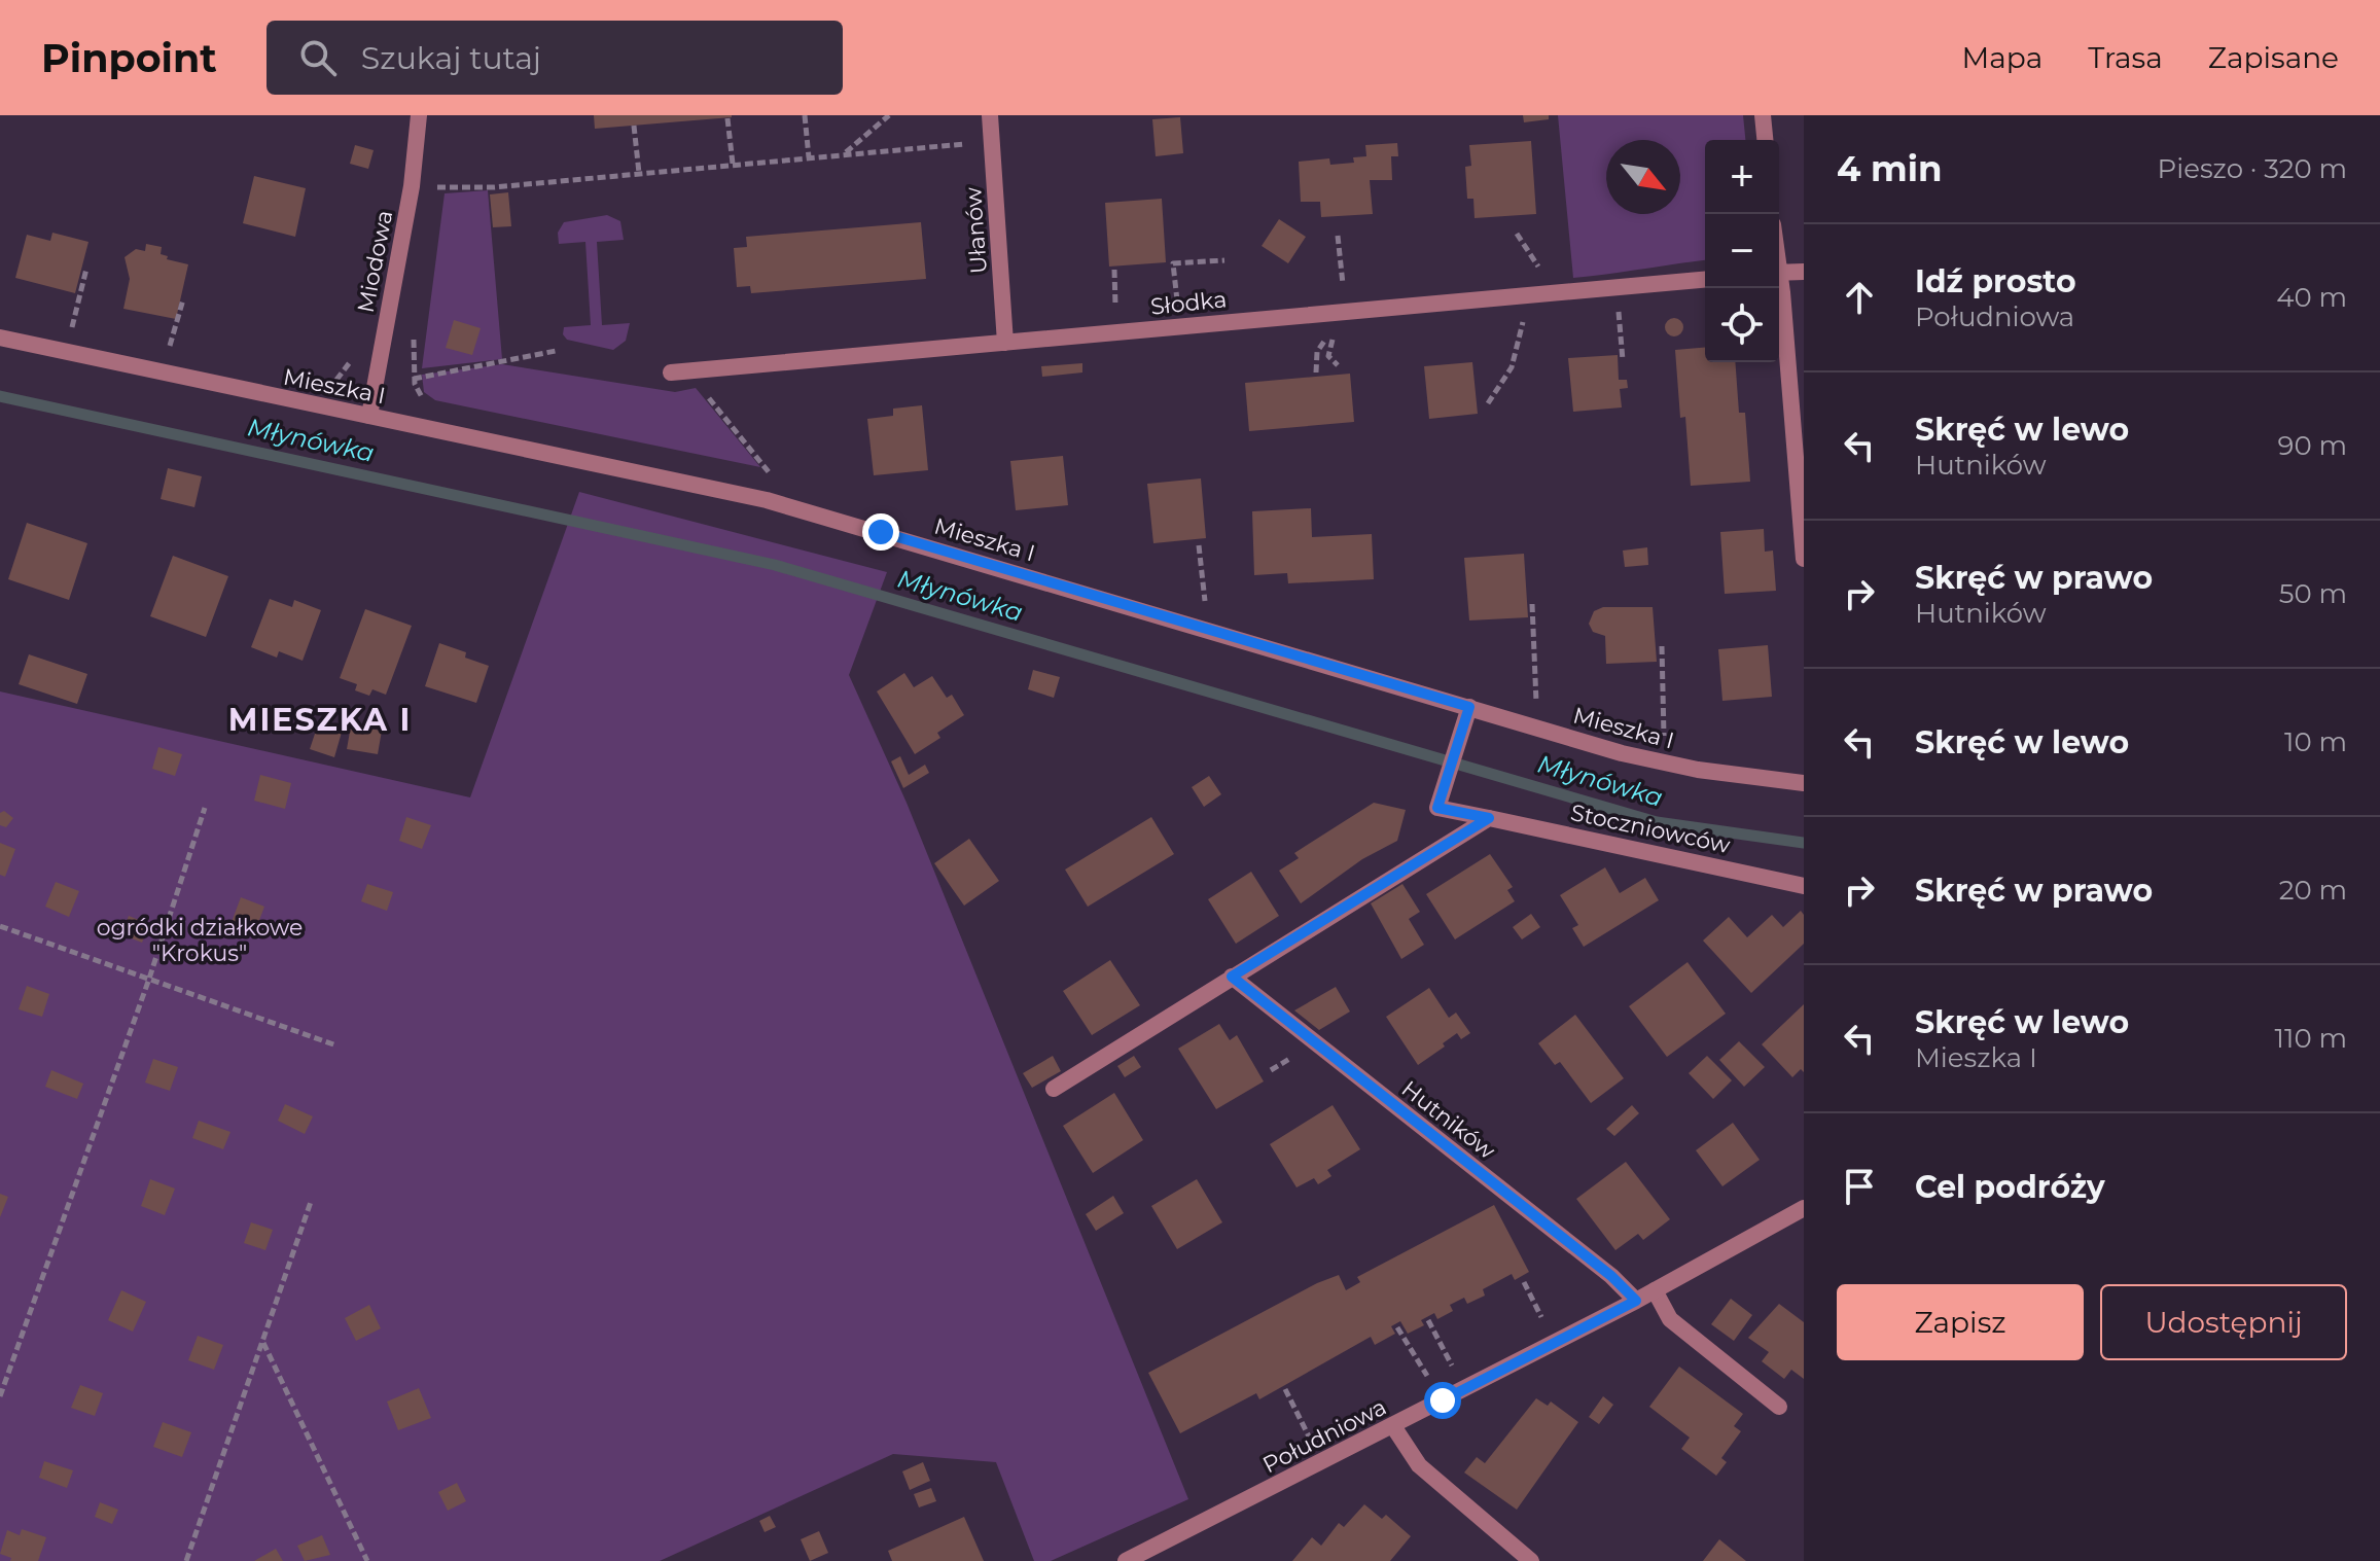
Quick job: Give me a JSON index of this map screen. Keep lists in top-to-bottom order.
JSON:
{
  "streets": {
    "street": [
      "Ułanów",
      "Miodowa",
      "Słodka",
      "Mieszka I",
      "Stoczniowców",
      "Hutników",
      "Południowa"
    ]
  },
  "crossings": [
    ["Ułanów", "Słodka"],
    ["Miodowa", "Mieszka I"],
    ["Mieszka I", "Stoczniowców"],
    ["Hutników", "Południowa"]
  ],
  "districts": ["MIESZKA I"],
  "water": ["Młynówka"],
  "parks": ["ogródki działkowe \"Krokus\""],
  "north": "bottom right",
  "page": {
    "header": "Pinpoint",
    "search": "Szukaj tutaj",
    "nav": ["Mapa", "Trasa", "Zapisane"],
    "heading": ["4 min", "Pieszo · 320 m"],
    "map_buttons": ["+", "−"],
    "list": [
      ["Idź prosto", "Południowa", "40 m"],
      ["Skręć w lewo", "Hutników", "90 m"],
      ["Skręć w prawo", "Hutników", "50 m"],
      ["Skręć w lewo", "10 m"],
      ["Skręć w prawo", "20 m"],
      ["Skręć w lewo", "Mieszka I", "110 m"],
      "Cel podróży"
    ],
    "buttons": ["Zapisz", "Udostępnij"]
  }
}
